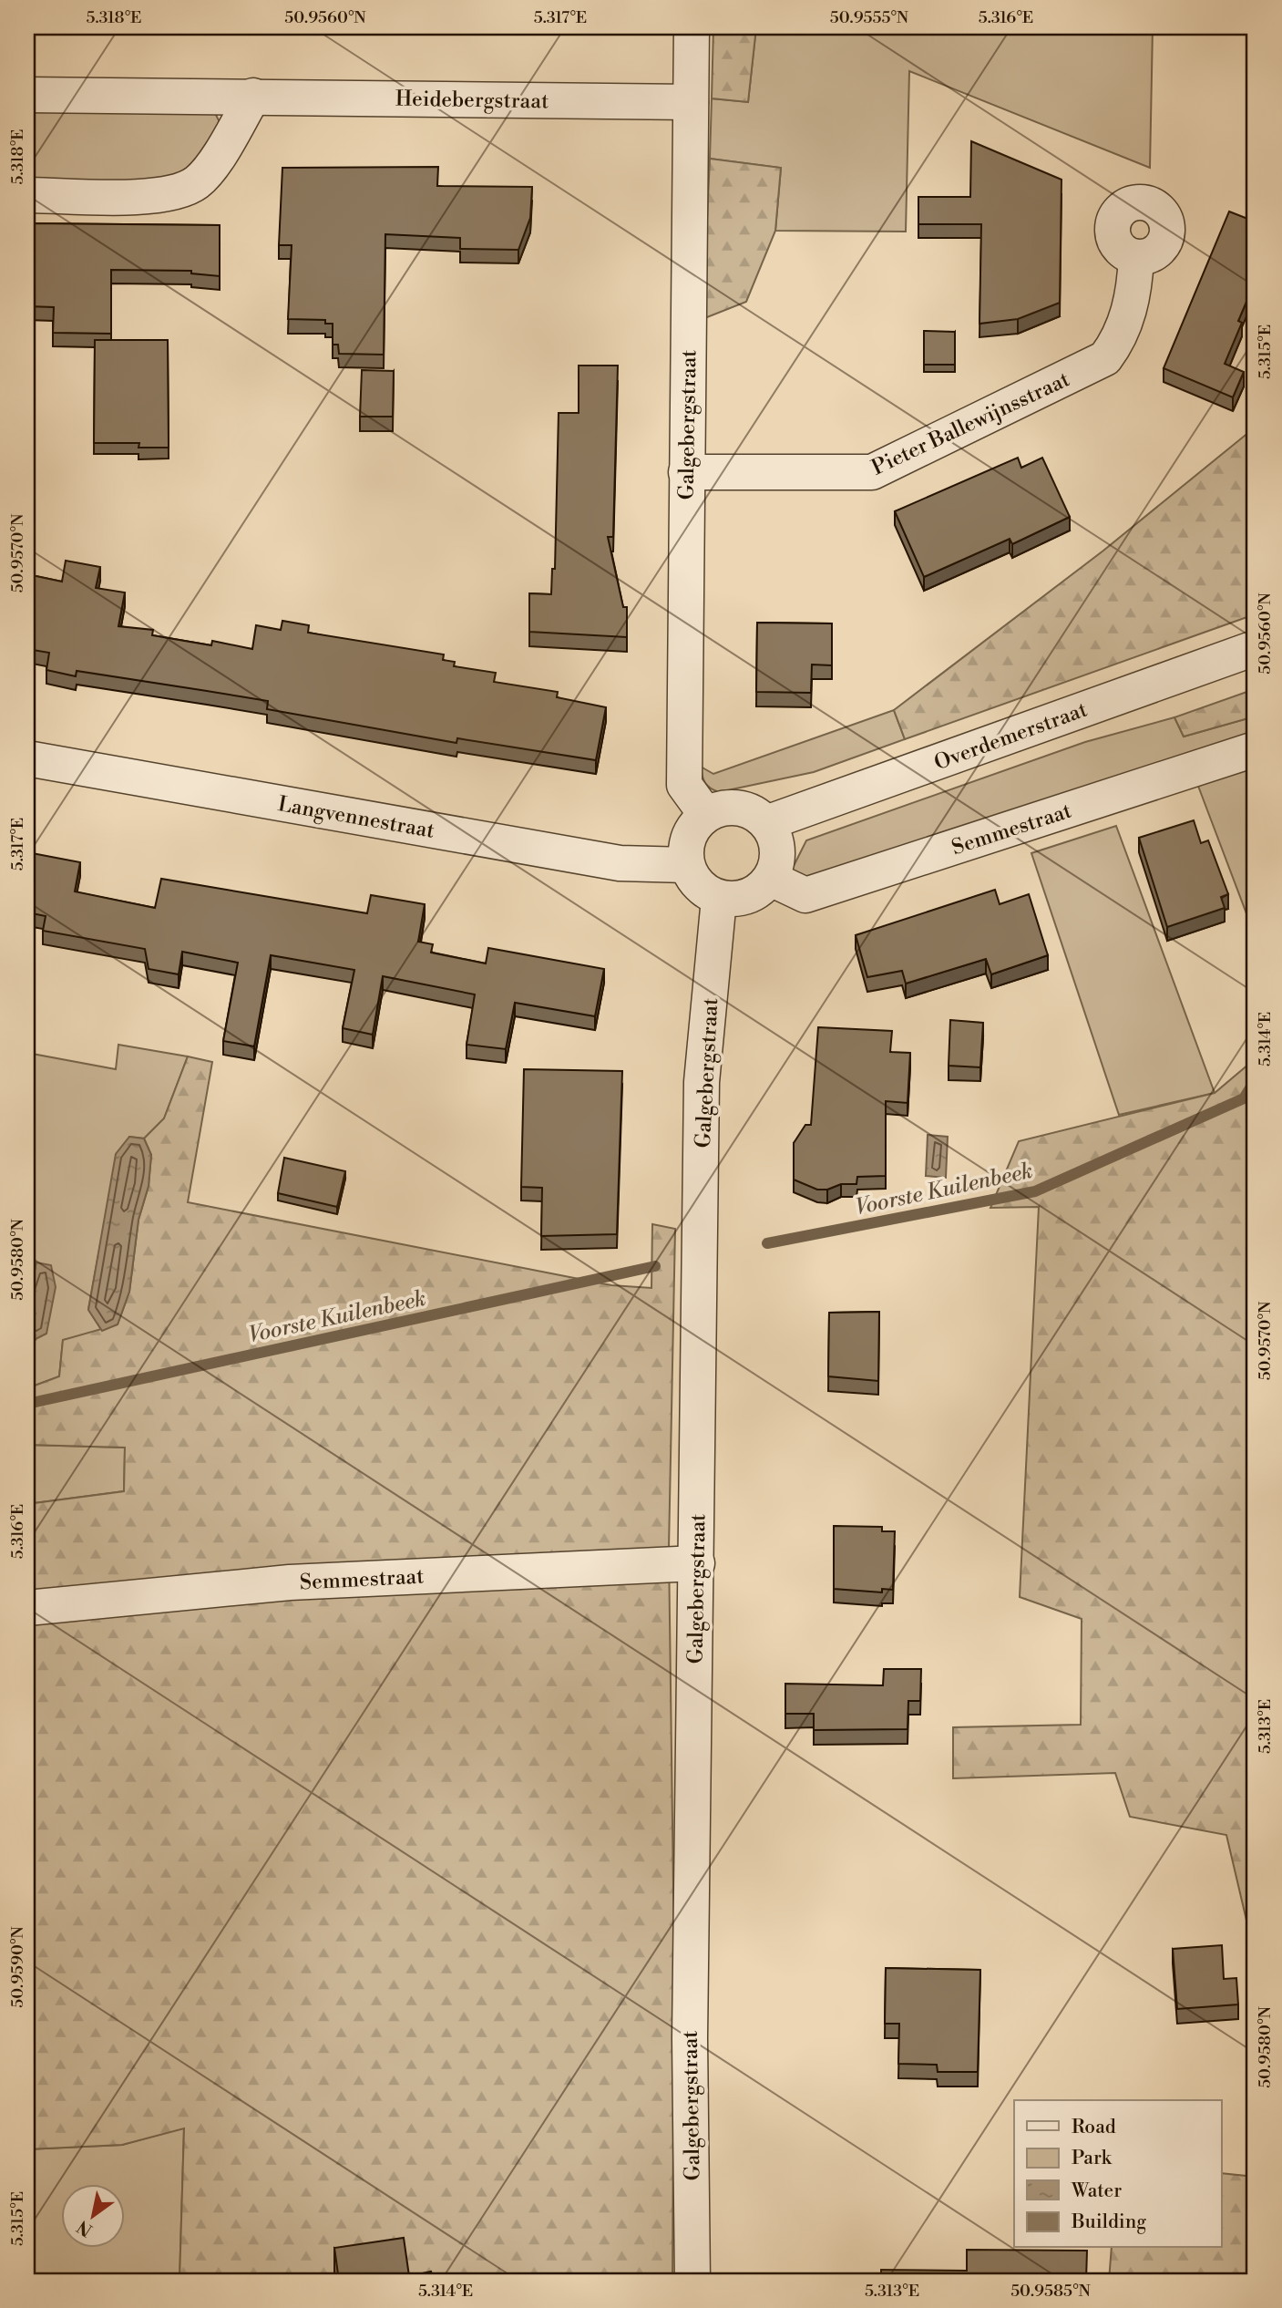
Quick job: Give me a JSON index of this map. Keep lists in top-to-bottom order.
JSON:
{
  "streets": {
    "street": [
      "Heidebergstraat",
      "Pieter Ballewijnsstraat",
      "Galgebergstraat",
      "Overdemerstraat",
      "Langvennestraat",
      "Semmestraat"
    ]
  },
  "crossings": [
    ["Heidebergstraat", "Galgebergstraat"],
    ["Pieter Ballewijnsstraat", "Galgebergstraat"],
    ["Galgebergstraat", "Overdemerstraat"],
    ["Galgebergstraat", "Langvennestraat"],
    ["Galgebergstraat", "Semmestraat"],
    ["Overdemerstraat", "Langvennestraat"],
    ["Overdemerstraat", "Semmestraat"],
    ["Langvennestraat", "Semmestraat"]
  ],
  "water": ["Voorste Kuilenbeek"],
  "legend": [
    "Road",
    "Park",
    "Water",
    "Building"
  ],
  "north": "bottom left",
  "coordinates": [
    "5.318°E",
    "50.9560°N",
    "5.317°E",
    "50.9555°N",
    "5.316°E",
    "5.315°E",
    "50.9570°N",
    "5.314°E",
    "50.9580°N",
    "5.313°E",
    "50.9590°N",
    "50.9585°N"
  ]
}
